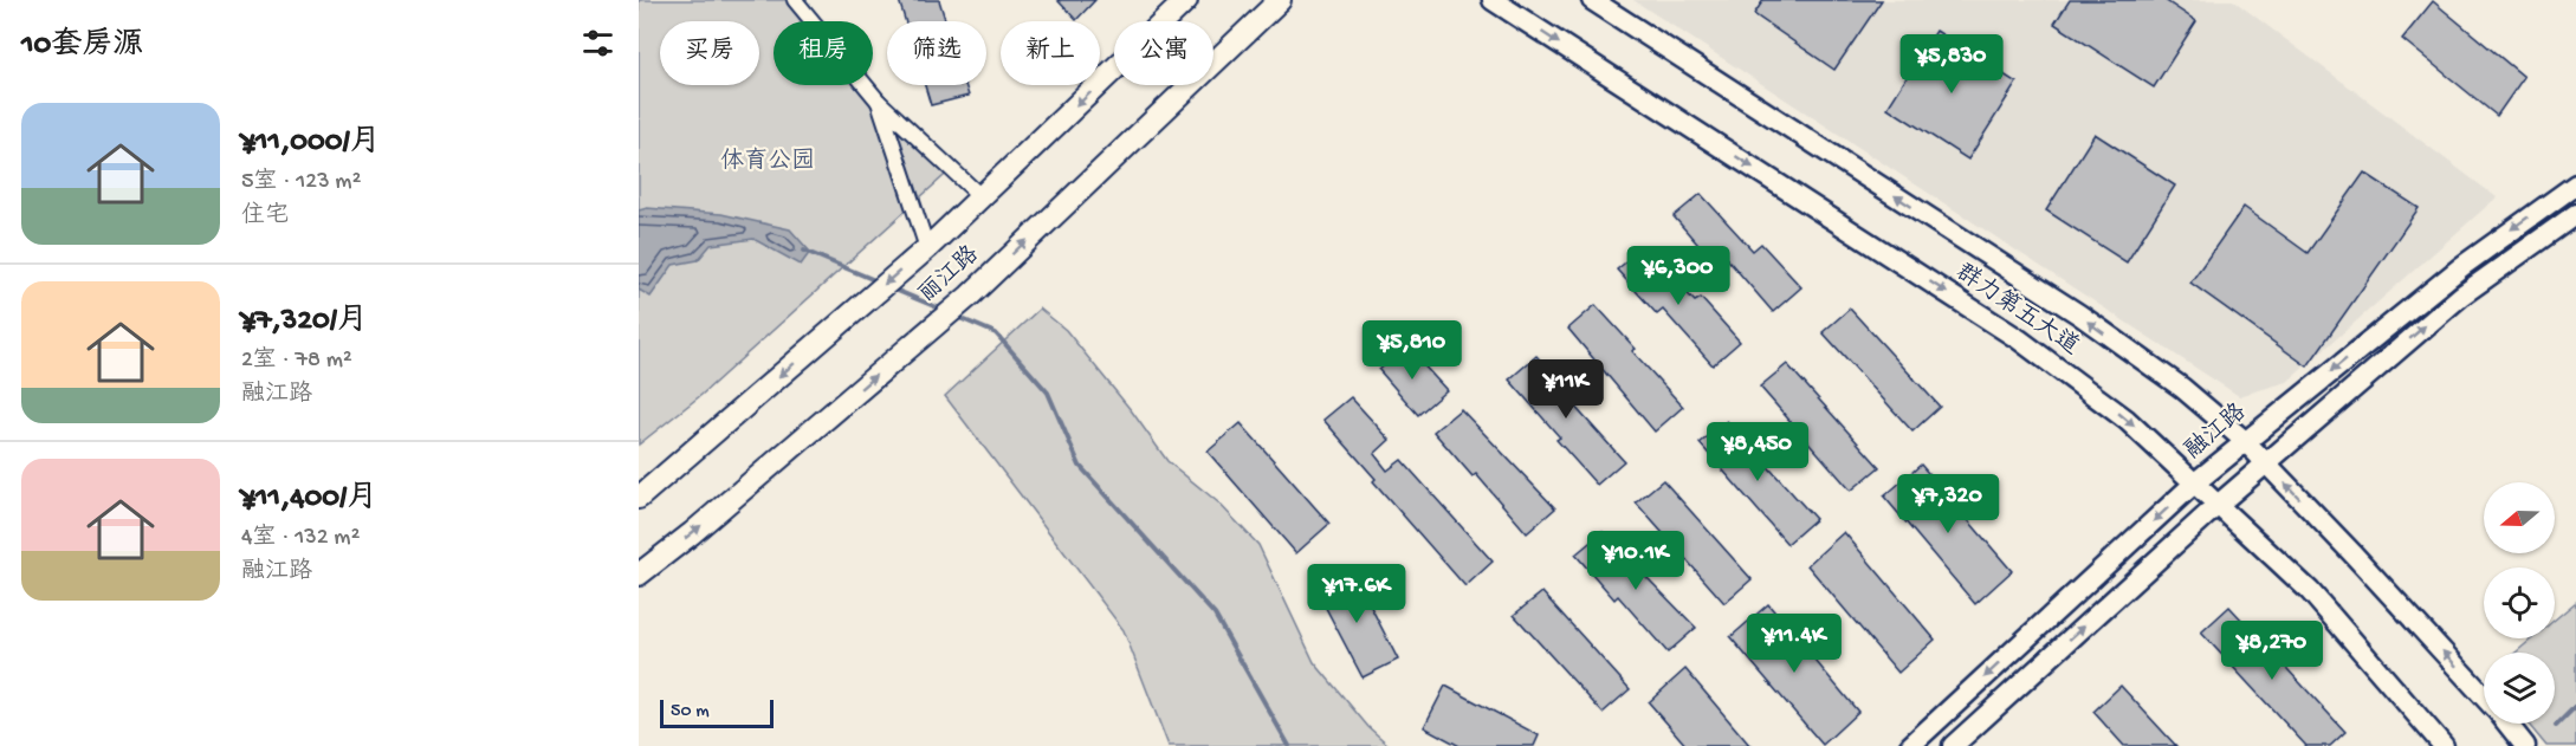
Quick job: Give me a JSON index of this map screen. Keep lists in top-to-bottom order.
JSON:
{
  "streets": {
    "main road": ["丽江路", "群力第五大道", "融江路"]
  },
  "crossings": [
    ["群力第五大道", "融江路"]
  ],
  "parks": ["体育公园"],
  "scale_bar": "50 m",
  "north": "left",
  "page": {
    "heading": "10套房源",
    "chip": [
      "买房",
      "租房",
      "筛选",
      "新上",
      "公寓"
    ],
    "price": [
      "¥5,830",
      "¥6,300",
      "¥5,810",
      "¥11K",
      "¥8,450",
      "¥7,320",
      "¥10.1K",
      "¥17.6K",
      "¥11.4K",
      "¥8,270"
    ],
    "list": [
      {
        "name": "¥11,000/月",
        "note": "5室 · 123 m² · 住宅"
      },
      {
        "name": "¥7,320/月",
        "note": "2室 · 78 m² · 融江路"
      },
      {
        "name": "¥11,400/月",
        "note": "4室 · 132 m² · 融江路"
      }
    ],
    "scale": "50 m"
  }
}
